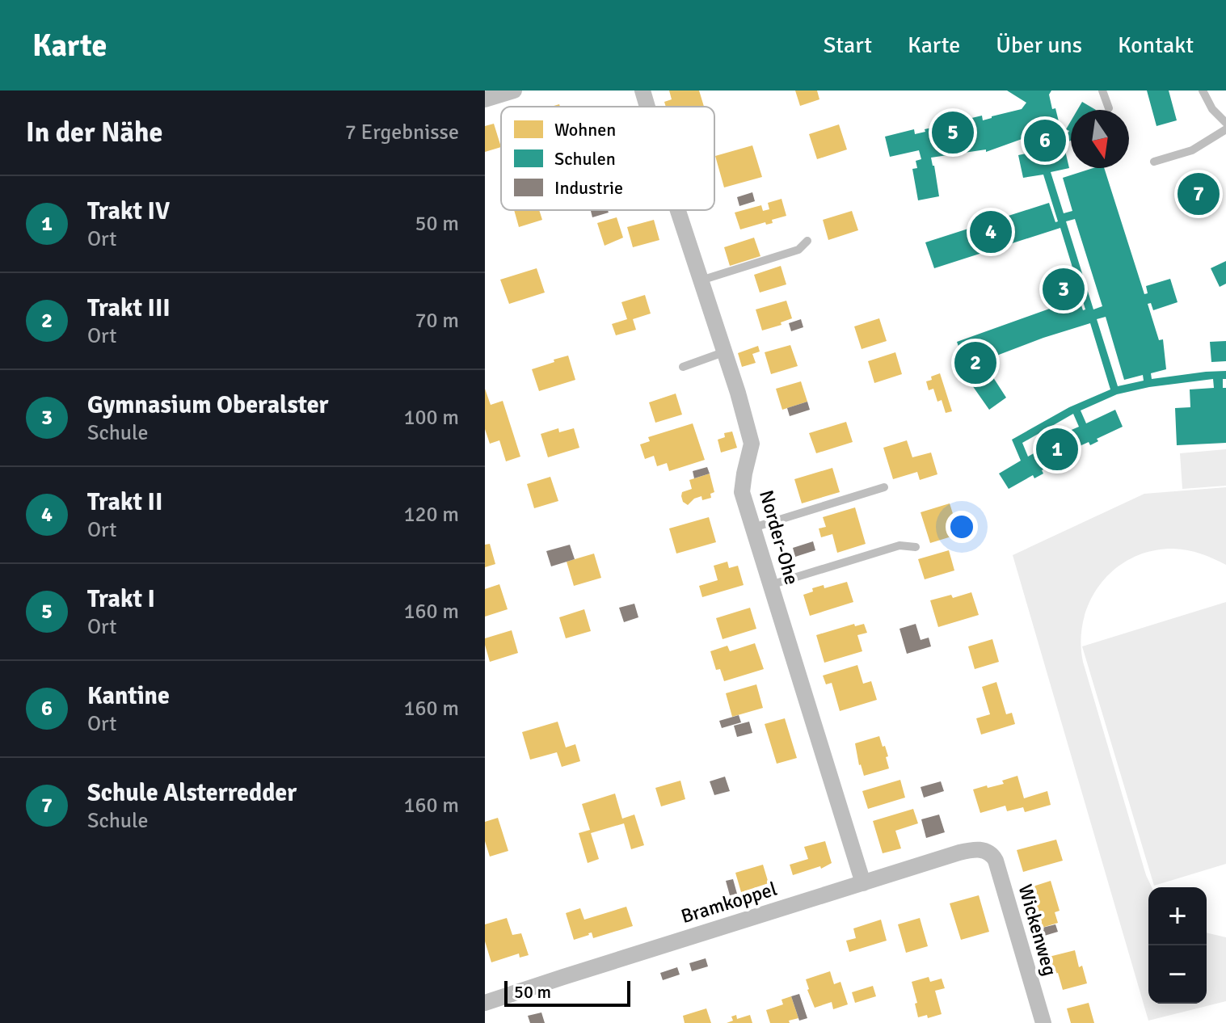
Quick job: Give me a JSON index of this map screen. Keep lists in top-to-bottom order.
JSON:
{
  "streets": {
    "street": ["Norder-Ohe", "Bramkoppel", "Wickenweg"]
  },
  "crossings": [
    ["Norder-Ohe", "Bramkoppel"],
    ["Bramkoppel", "Wickenweg"]
  ],
  "legend": ["Wohnen", "Schulen", "Industrie"],
  "scale_bar": "50 m",
  "north": "bottom",
  "page": {
    "header": "Karte",
    "nav": [
      "Start",
      "Karte",
      "Über uns",
      "Kontakt"
    ],
    "heading": ["In der Nähe", "7 Ergebnisse"],
    "pins": [
      "5",
      "6",
      "7",
      "4",
      "3",
      "2",
      "1"
    ],
    "list": [
      {
        "mark": "1",
        "name": "Trakt IV",
        "note": "Ort",
        "value": "50 m"
      },
      {
        "mark": "2",
        "name": "Trakt III",
        "note": "Ort",
        "value": "70 m"
      },
      {
        "mark": "3",
        "name": "Gymnasium Oberalster",
        "note": "Schule",
        "value": "100 m"
      },
      {
        "mark": "4",
        "name": "Trakt II",
        "note": "Ort",
        "value": "120 m"
      },
      {
        "mark": "5",
        "name": "Trakt I",
        "note": "Ort",
        "value": "160 m"
      },
      {
        "mark": "6",
        "name": "Kantine",
        "note": "Ort",
        "value": "160 m"
      },
      {
        "mark": "7",
        "name": "Schule Alsterredder",
        "note": "Schule",
        "value": "160 m"
      }
    ],
    "map_buttons": ["+", "−"],
    "scale": "50 m"
  }
}
